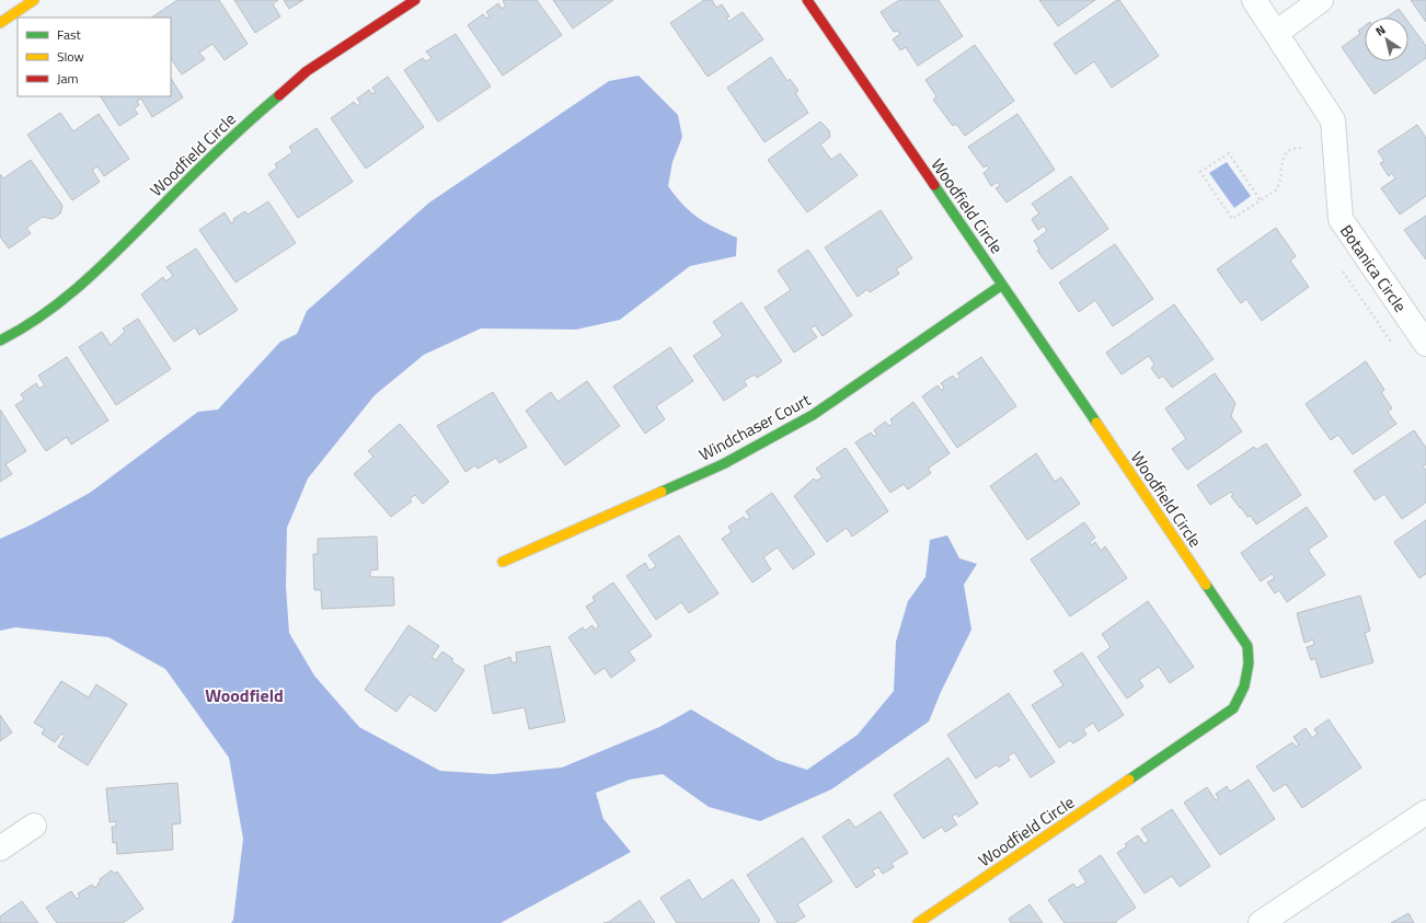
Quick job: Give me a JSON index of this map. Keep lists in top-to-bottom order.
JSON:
{
  "streets": {
    "street": ["Woodfield Circle", "Botanica Circle", "Windchaser Court"]
  },
  "crossings": [
    ["Woodfield Circle", "Windchaser Court"]
  ],
  "districts": ["Woodfield"],
  "legend": ["Fast", "Slow", "Jam"],
  "north": "top left"
}
